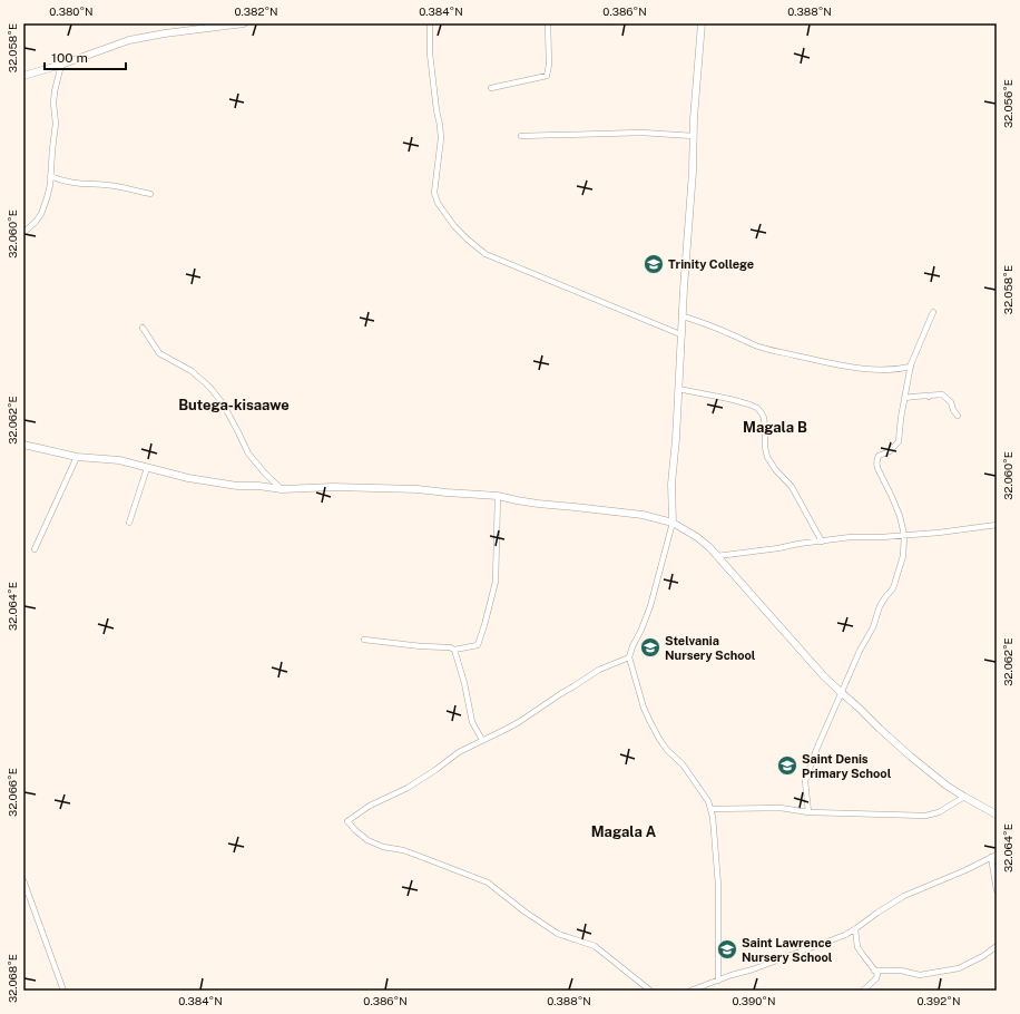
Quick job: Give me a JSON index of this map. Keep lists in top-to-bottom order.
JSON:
{
  "districts": ["Butega-kisaawe", "Magala B", "Magala A"],
  "places": {
    "school or university": [
      "Trinity College",
      "Stelvania Nursery School",
      "Saint Denis Primary School",
      "Saint Lawrence Nursery School"
    ]
  },
  "scale_bar": "100 m",
  "coordinates": [
    "0.380°N",
    "0.382°N",
    "0.384°N",
    "0.386°N",
    "0.388°N",
    "32.058°E",
    "32.056°E",
    "32.060°E",
    "32.062°E",
    "32.064°E",
    "32.066°E",
    "32.068°E",
    "0.390°N",
    "0.392°N"
  ]
}
